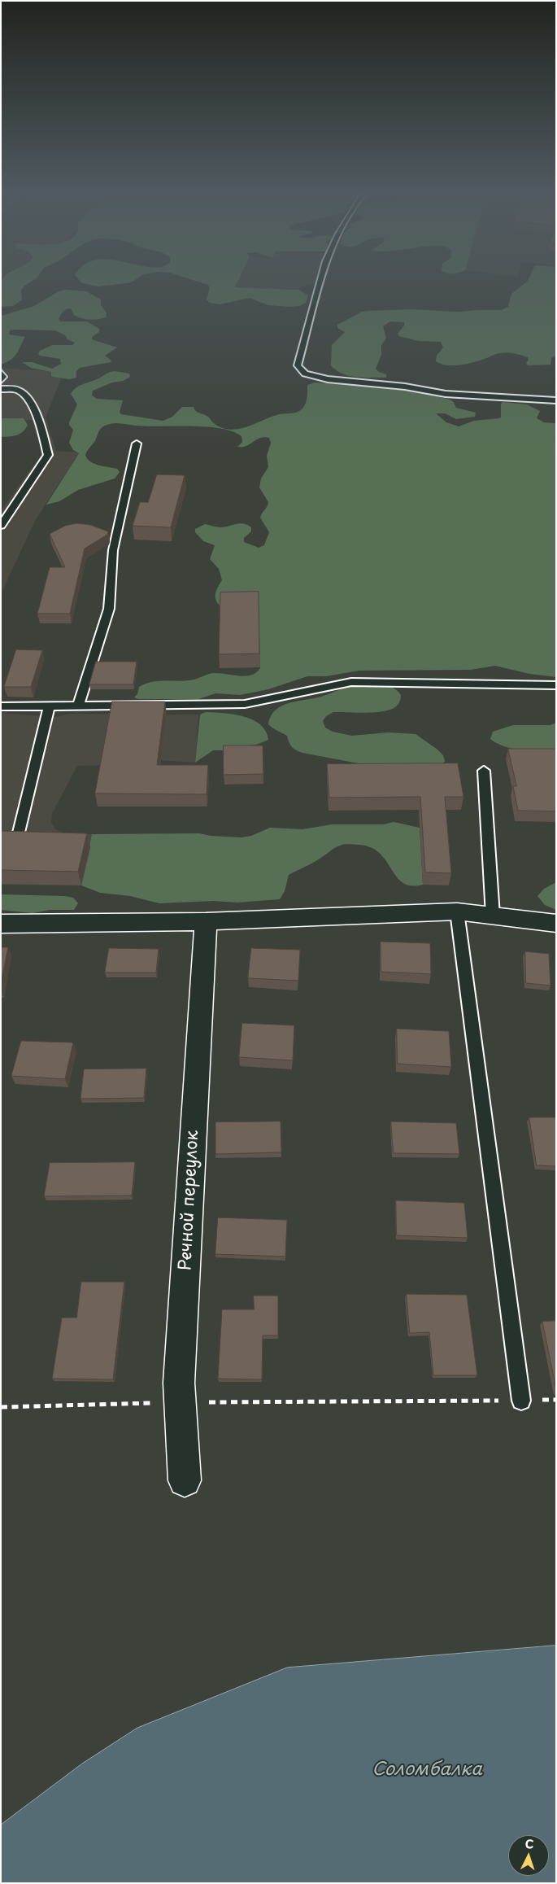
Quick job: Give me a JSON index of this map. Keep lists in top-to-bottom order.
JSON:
{
  "streets": {
    "street": ["Речной переулок"]
  },
  "water": ["Соломбалка"],
  "north": "top"
}
